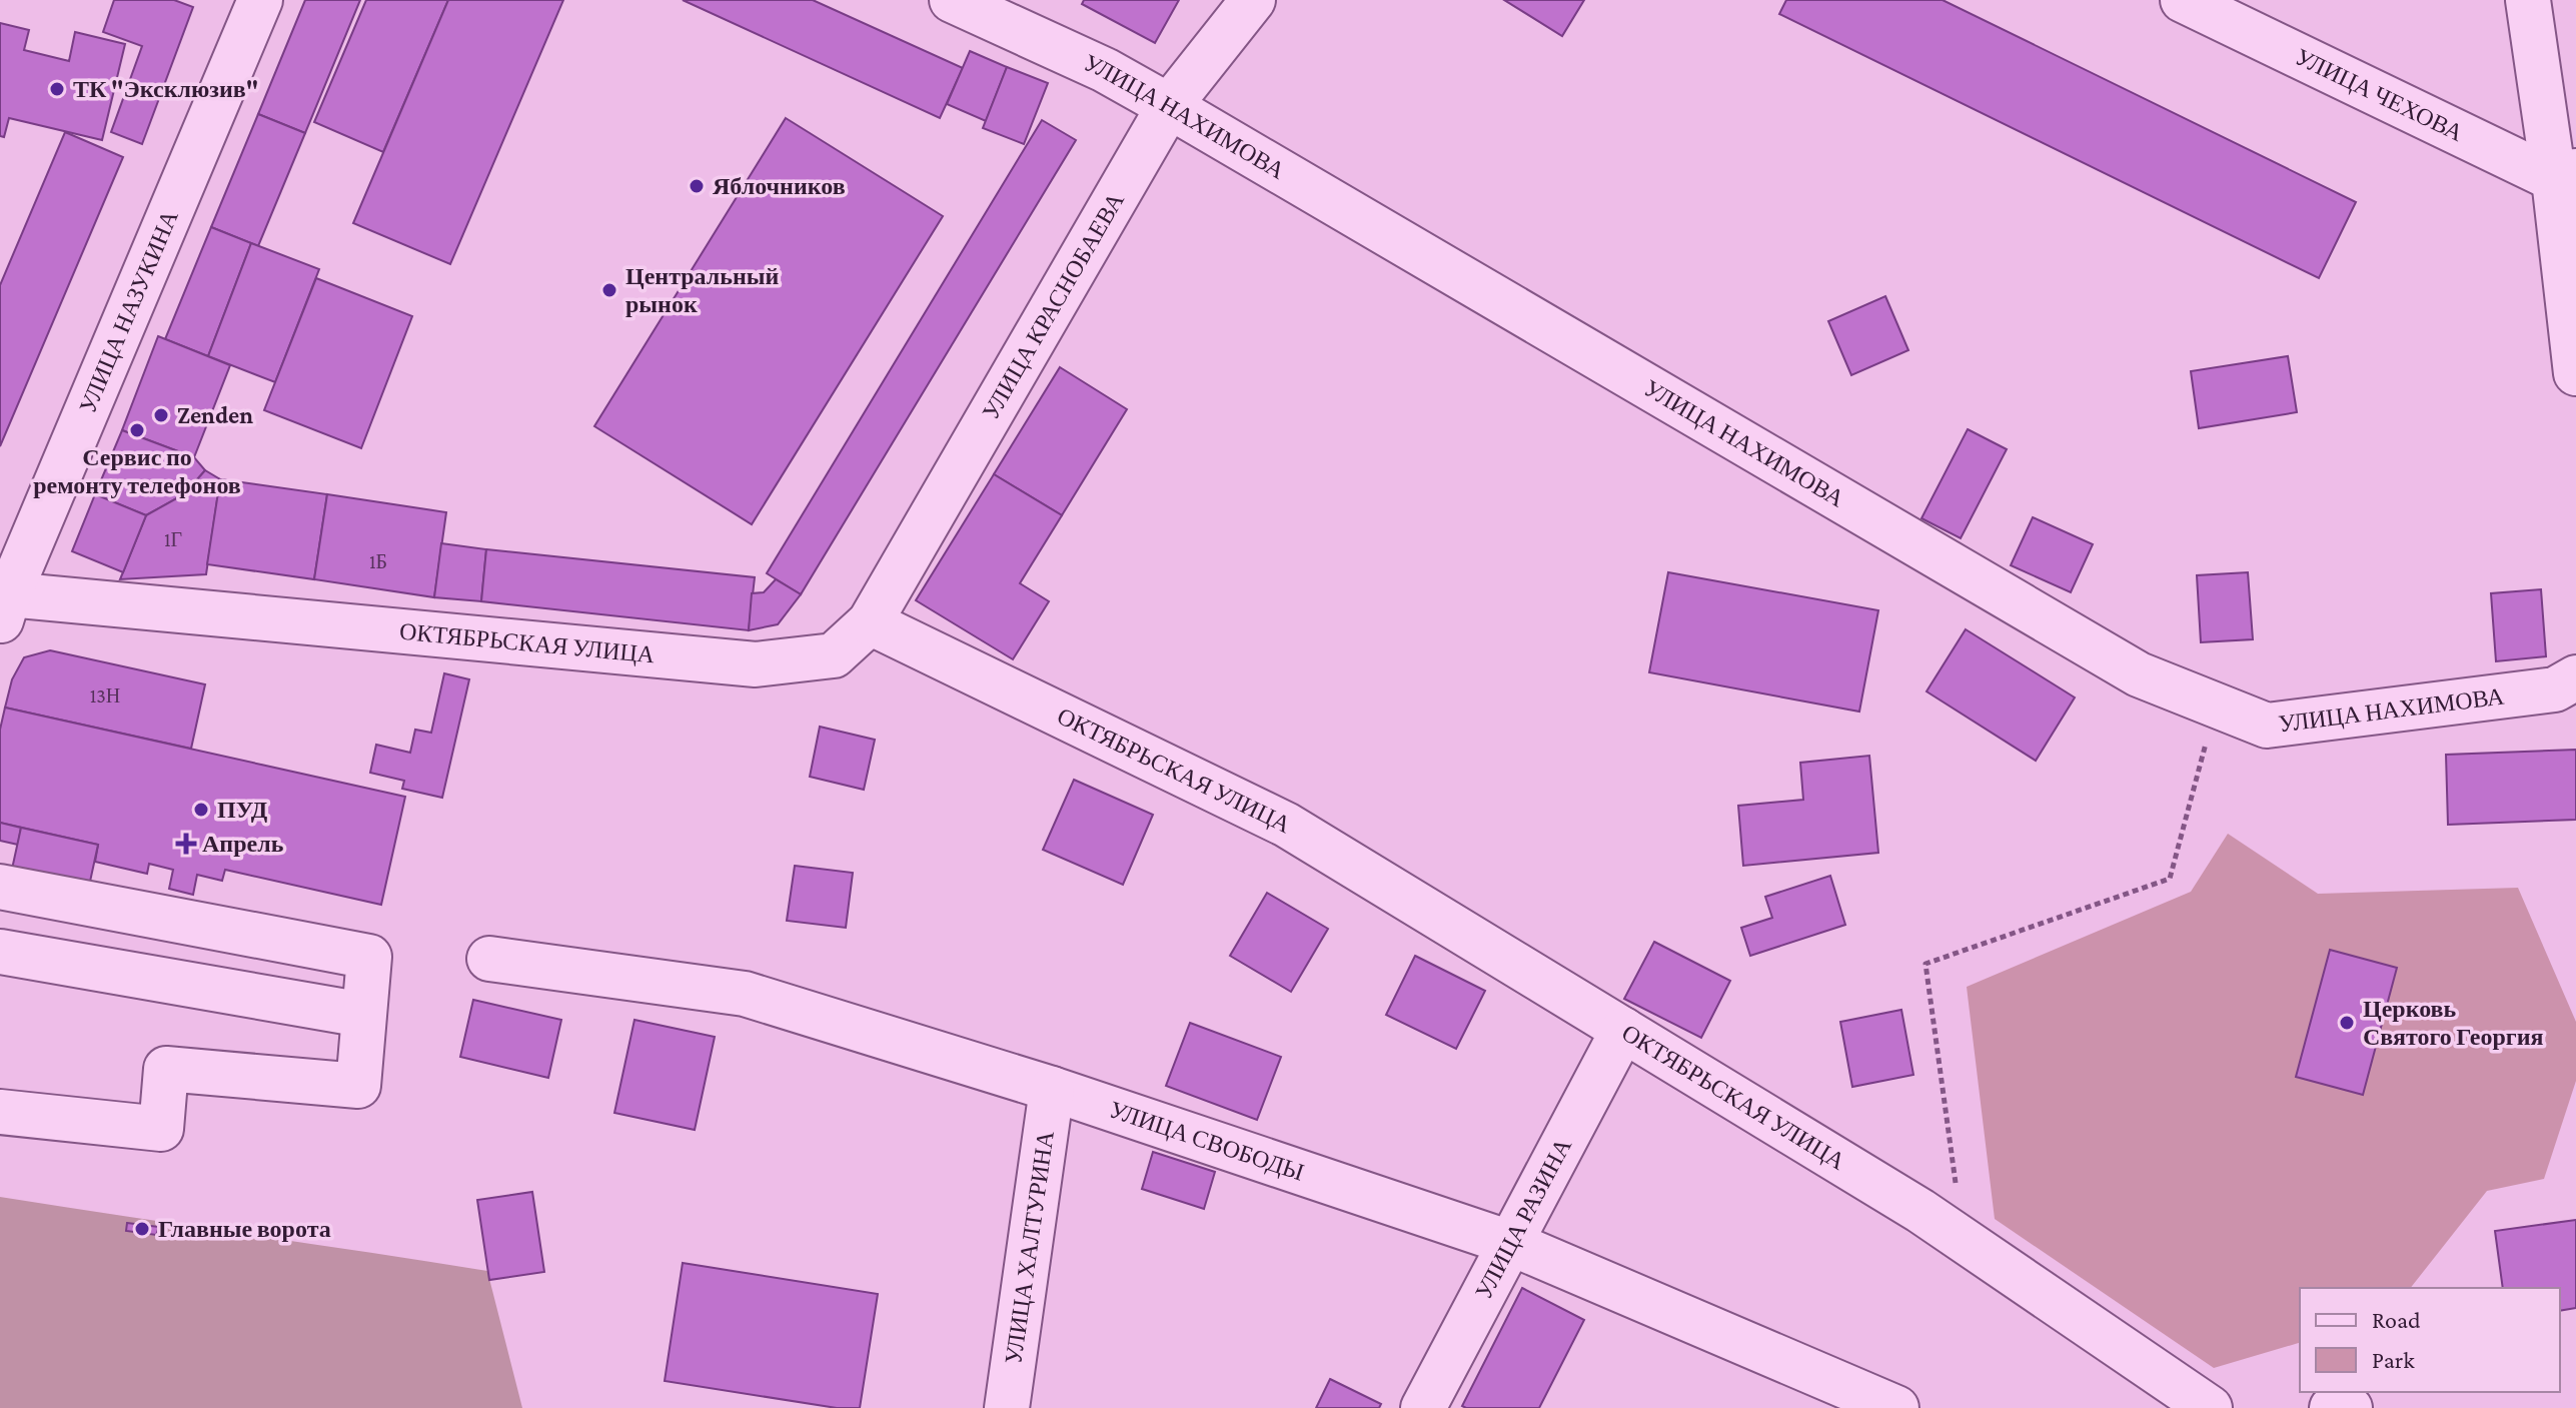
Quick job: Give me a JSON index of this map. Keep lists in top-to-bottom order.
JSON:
{
  "streets": {
    "street": [
      "УЛИЦА ЧЕХОВА",
      "УЛИЦА НАХИМОВА",
      "УЛИЦА КРАСНОБАЕВА",
      "УЛИЦА НАЗУКИНА",
      "ОКТЯБРЬСКАЯ УЛИЦА",
      "УЛИЦА СВОБОДЫ",
      "УЛИЦА РАЗИНА",
      "УЛИЦА ХАЛТУРИНА"
    ]
  },
  "crossings": [
    ["УЛИЦА НАХИМОВА", "УЛИЦА КРАСНОБАЕВА"],
    ["УЛИЦА КРАСНОБАЕВА", "ОКТЯБРЬСКАЯ УЛИЦА"],
    ["УЛИЦА НАЗУКИНА", "ОКТЯБРЬСКАЯ УЛИЦА"],
    ["ОКТЯБРЬСКАЯ УЛИЦА", "УЛИЦА РАЗИНА"],
    ["УЛИЦА СВОБОДЫ", "УЛИЦА РАЗИНА"],
    ["УЛИЦА СВОБОДЫ", "УЛИЦА ХАЛТУРИНА"]
  ],
  "places": {
    "other": [
      "ТК \"Эксклюзив\"",
      "Яблочников",
      "Центральный рынок",
      "Zenden",
      "Сервис по ремонту телефонов",
      "ПУД",
      "Церковь Святого Георгия",
      "Главные ворота"
    ],
    "health": ["Апрель"]
  },
  "house_numbers": ["1Г", "1Б", "13Н"],
  "legend": ["Road", "Park"]
}
